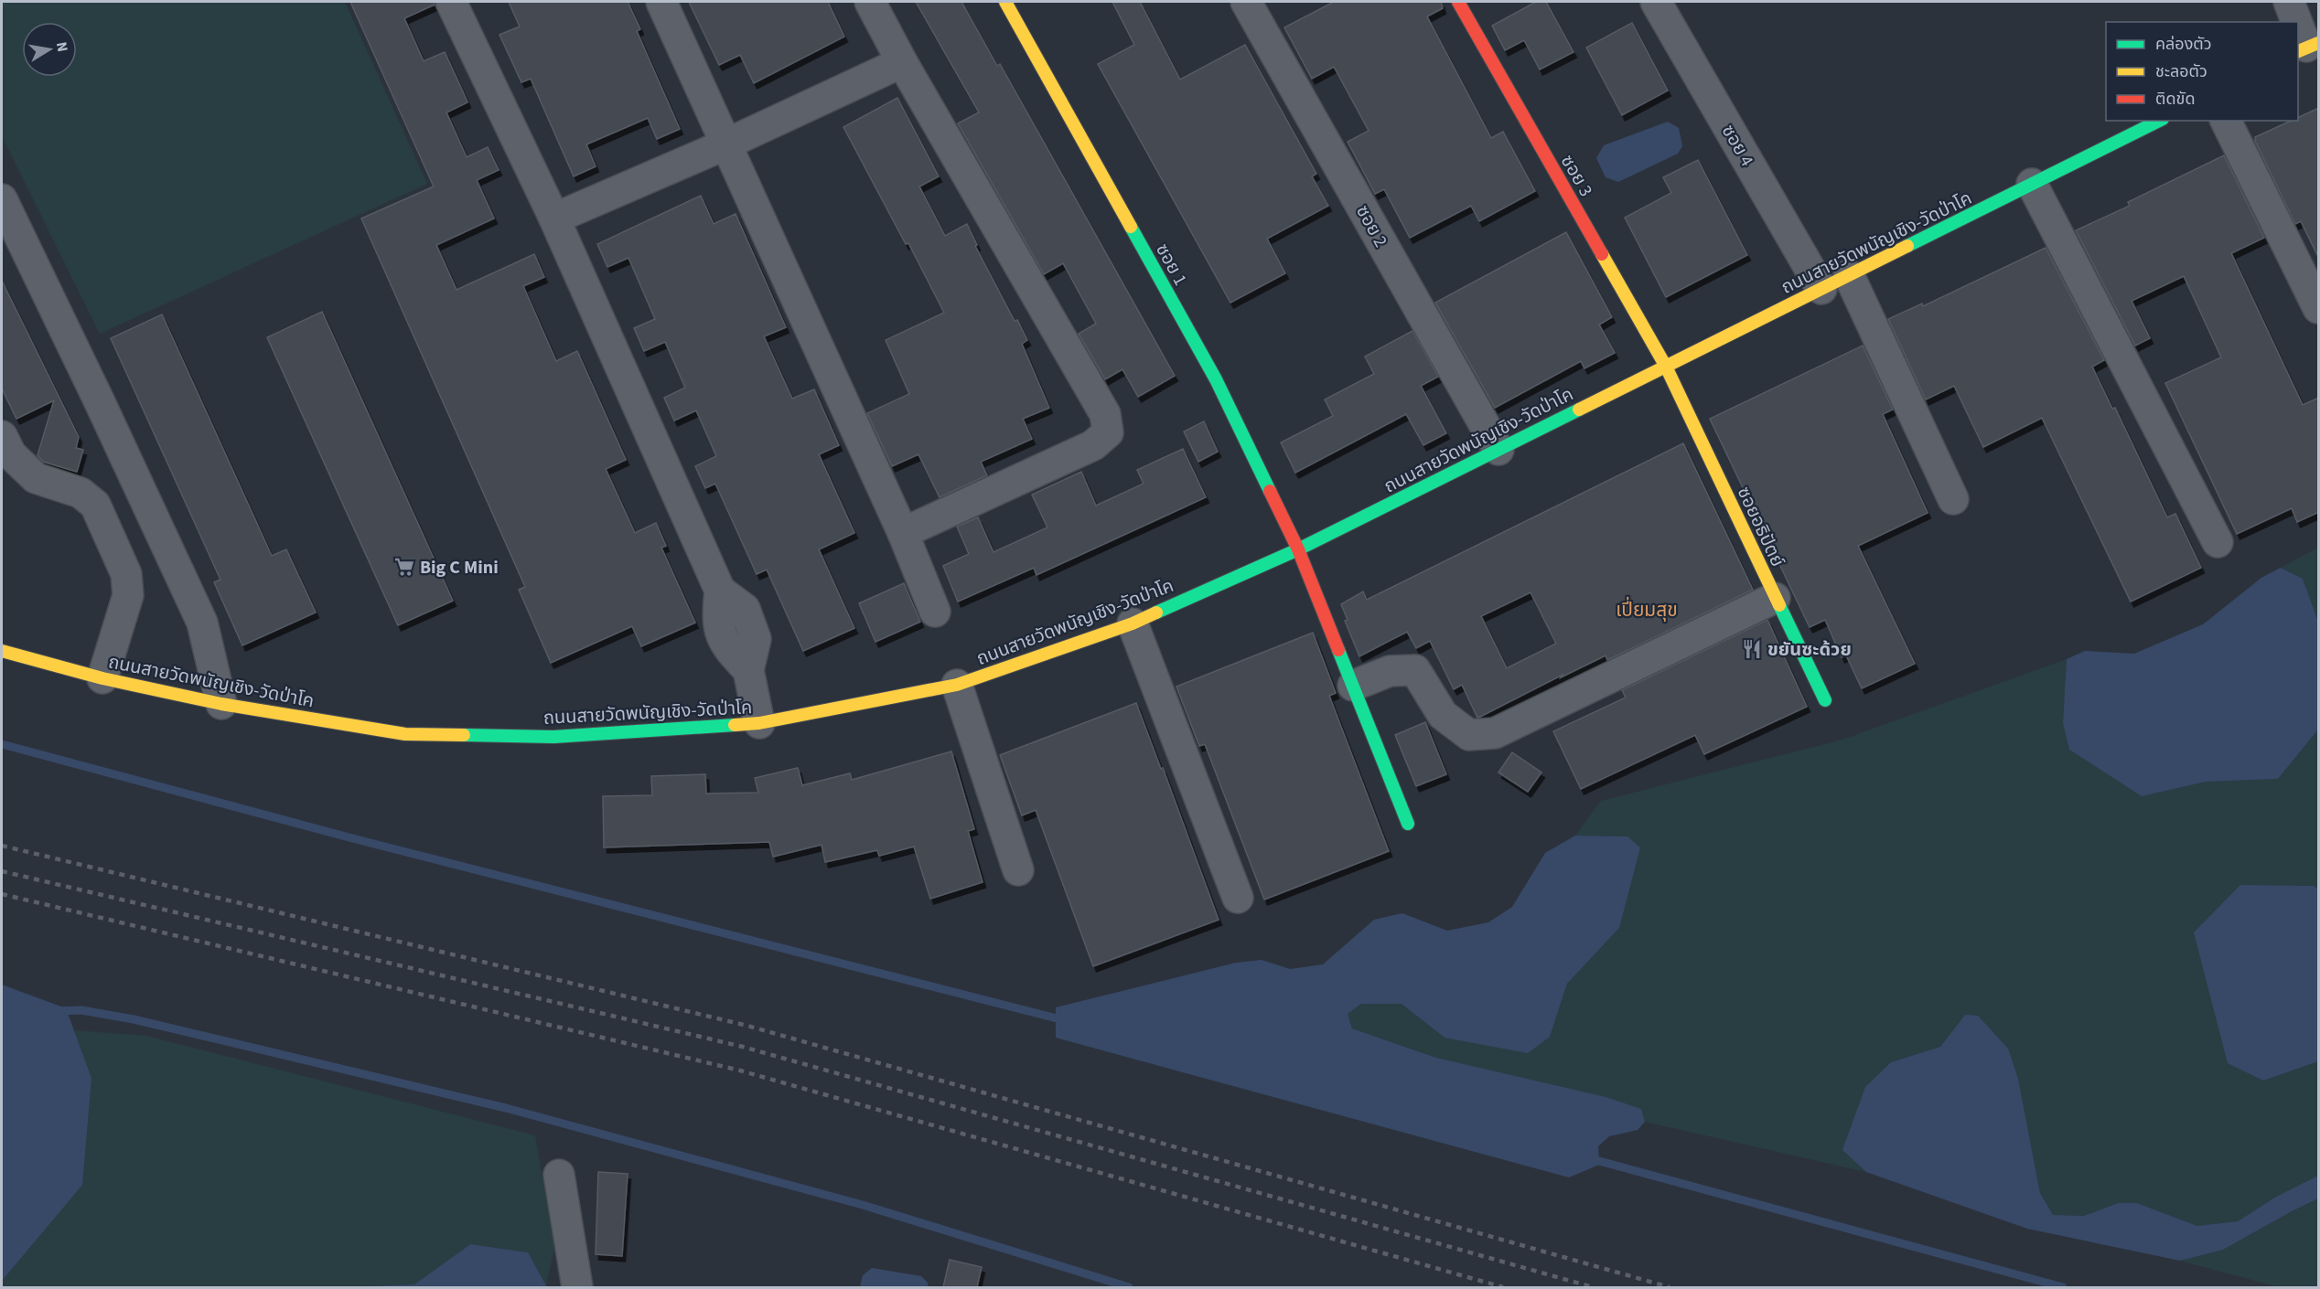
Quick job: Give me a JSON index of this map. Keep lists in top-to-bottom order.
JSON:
{
  "streets": {
    "main road": [
      "ซอย 3",
      "ถนนสายวัดพนัญเชิง-วัดป่าโค",
      "ซอย 1",
      "ซอยอธิปัตย์"
    ],
    "street": ["ซอย 4", "ซอย 2"]
  },
  "crossings": [
    ["ซอย 4", "ถนนสายวัดพนัญเชิง-วัดป่าโค"],
    ["ซอย 3", "ถนนสายวัดพนัญเชิง-วัดป่าโค"],
    ["ซอย 3", "ซอยอธิปัตย์"],
    ["ซอย 2", "ถนนสายวัดพนัญเชิง-วัดป่าโค"],
    ["ถนนสายวัดพนัญเชิง-วัดป่าโค", "ซอย 1"],
    ["ถนนสายวัดพนัญเชิง-วัดป่าโค", "ซอยอธิปัตย์"]
  ],
  "districts": ["เปี่ยมสุข"],
  "places": {
    "supermarket": ["Big C Mini"],
    "restaurant": ["ขยันซะด้วย"]
  },
  "legend": ["คล่องตัว", "ชะลอตัว", "ติดขัด"],
  "north": "right"
}
